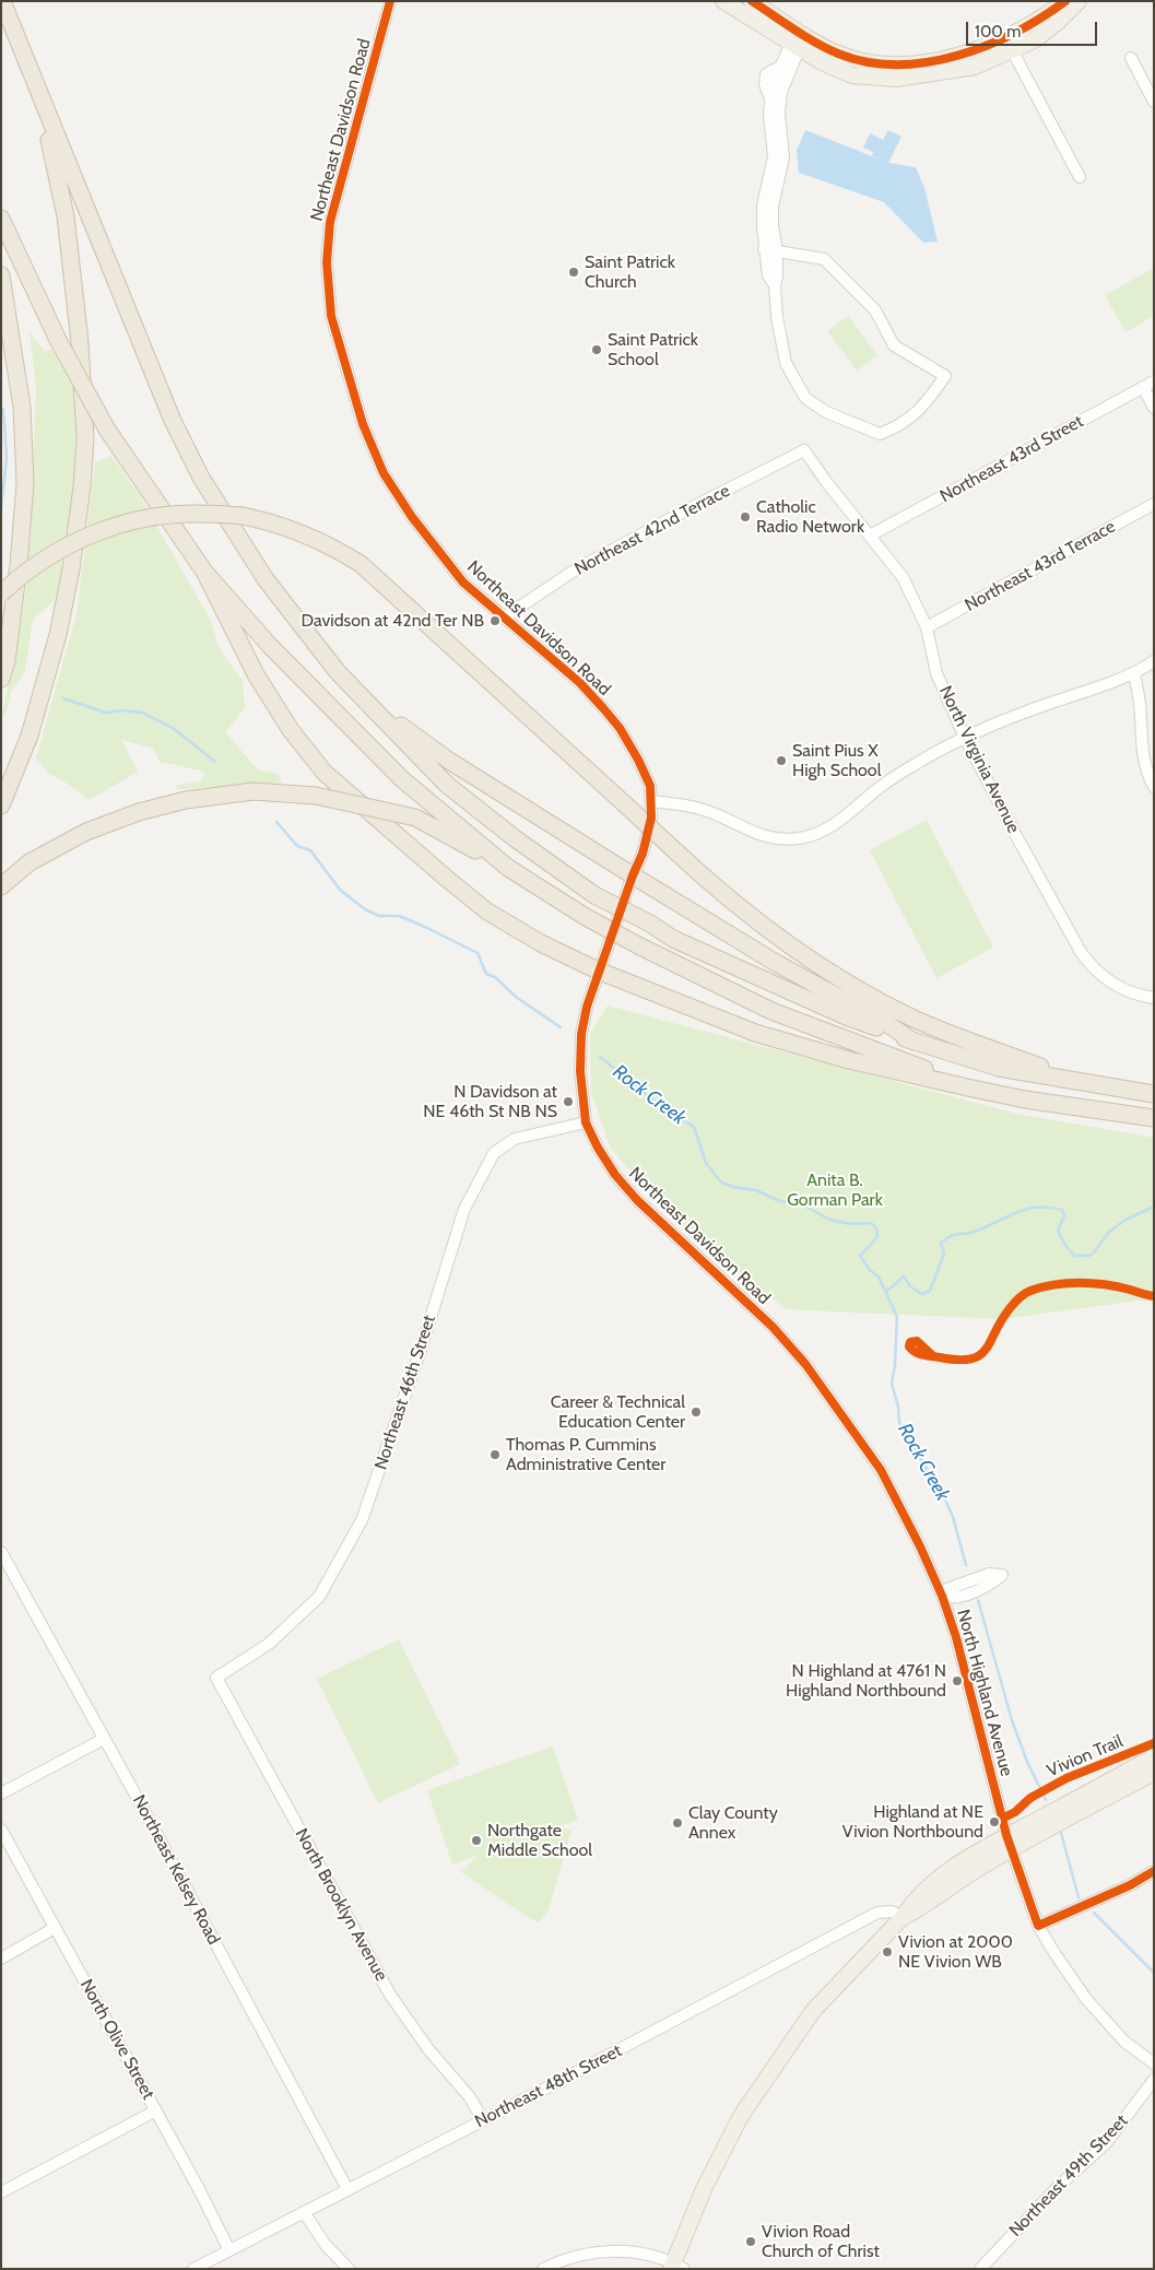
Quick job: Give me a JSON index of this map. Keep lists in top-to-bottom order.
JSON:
{
  "streets": {
    "street": [
      "Northeast Davidson Road",
      "Northeast 43rd Street",
      "Northeast 42nd Terrace",
      "Northeast 43rd Terrace",
      "North Virginia Avenue",
      "Northeast 46th Street",
      "North Highland Avenue",
      "Northeast Kelsey Road",
      "North Brooklyn Avenue",
      "North Olive Street",
      "Northeast 48th Street",
      "Northeast 49th Street"
    ],
    "cycle path": ["Vivion Trail"]
  },
  "crossings": [
    ["Northeast Davidson Road", "Northeast 42nd Terrace"],
    ["Northeast Davidson Road", "Northeast 46th Street"],
    ["Northeast Davidson Road", "North Highland Avenue"],
    ["Northeast 43rd Street", "North Virginia Avenue"],
    ["Northeast 42nd Terrace", "North Virginia Avenue"],
    ["Northeast 43rd Terrace", "North Virginia Avenue"],
    ["Northeast 46th Street", "North Brooklyn Avenue"],
    ["Northeast Kelsey Road", "Northeast 48th Street"],
    ["North Brooklyn Avenue", "Northeast 48th Street"],
    ["North Olive Street", "Northeast 48th Street"]
  ],
  "water": ["Rock Creek"],
  "parks": ["Anita B. Gorman Park"],
  "places": [
    "Saint Patrick Church",
    "Saint Patrick School",
    "Catholic Radio Network",
    "Davidson at 42nd Ter NB",
    "Saint Pius X High School",
    "N Davidson at NE 46th St NB NS",
    "Career & Technical Education Center",
    "Thomas P. Cummins Administrative Center",
    "N Highland at 4761 N Highland Northbound",
    "Highland at NE Vivion Northbound",
    "Clay County Annex",
    "Northgate Middle School",
    "Vivion at 2000 NE Vivion WB",
    "Vivion Road Church of Christ"
  ],
  "scale_bar": "100 m"
}
